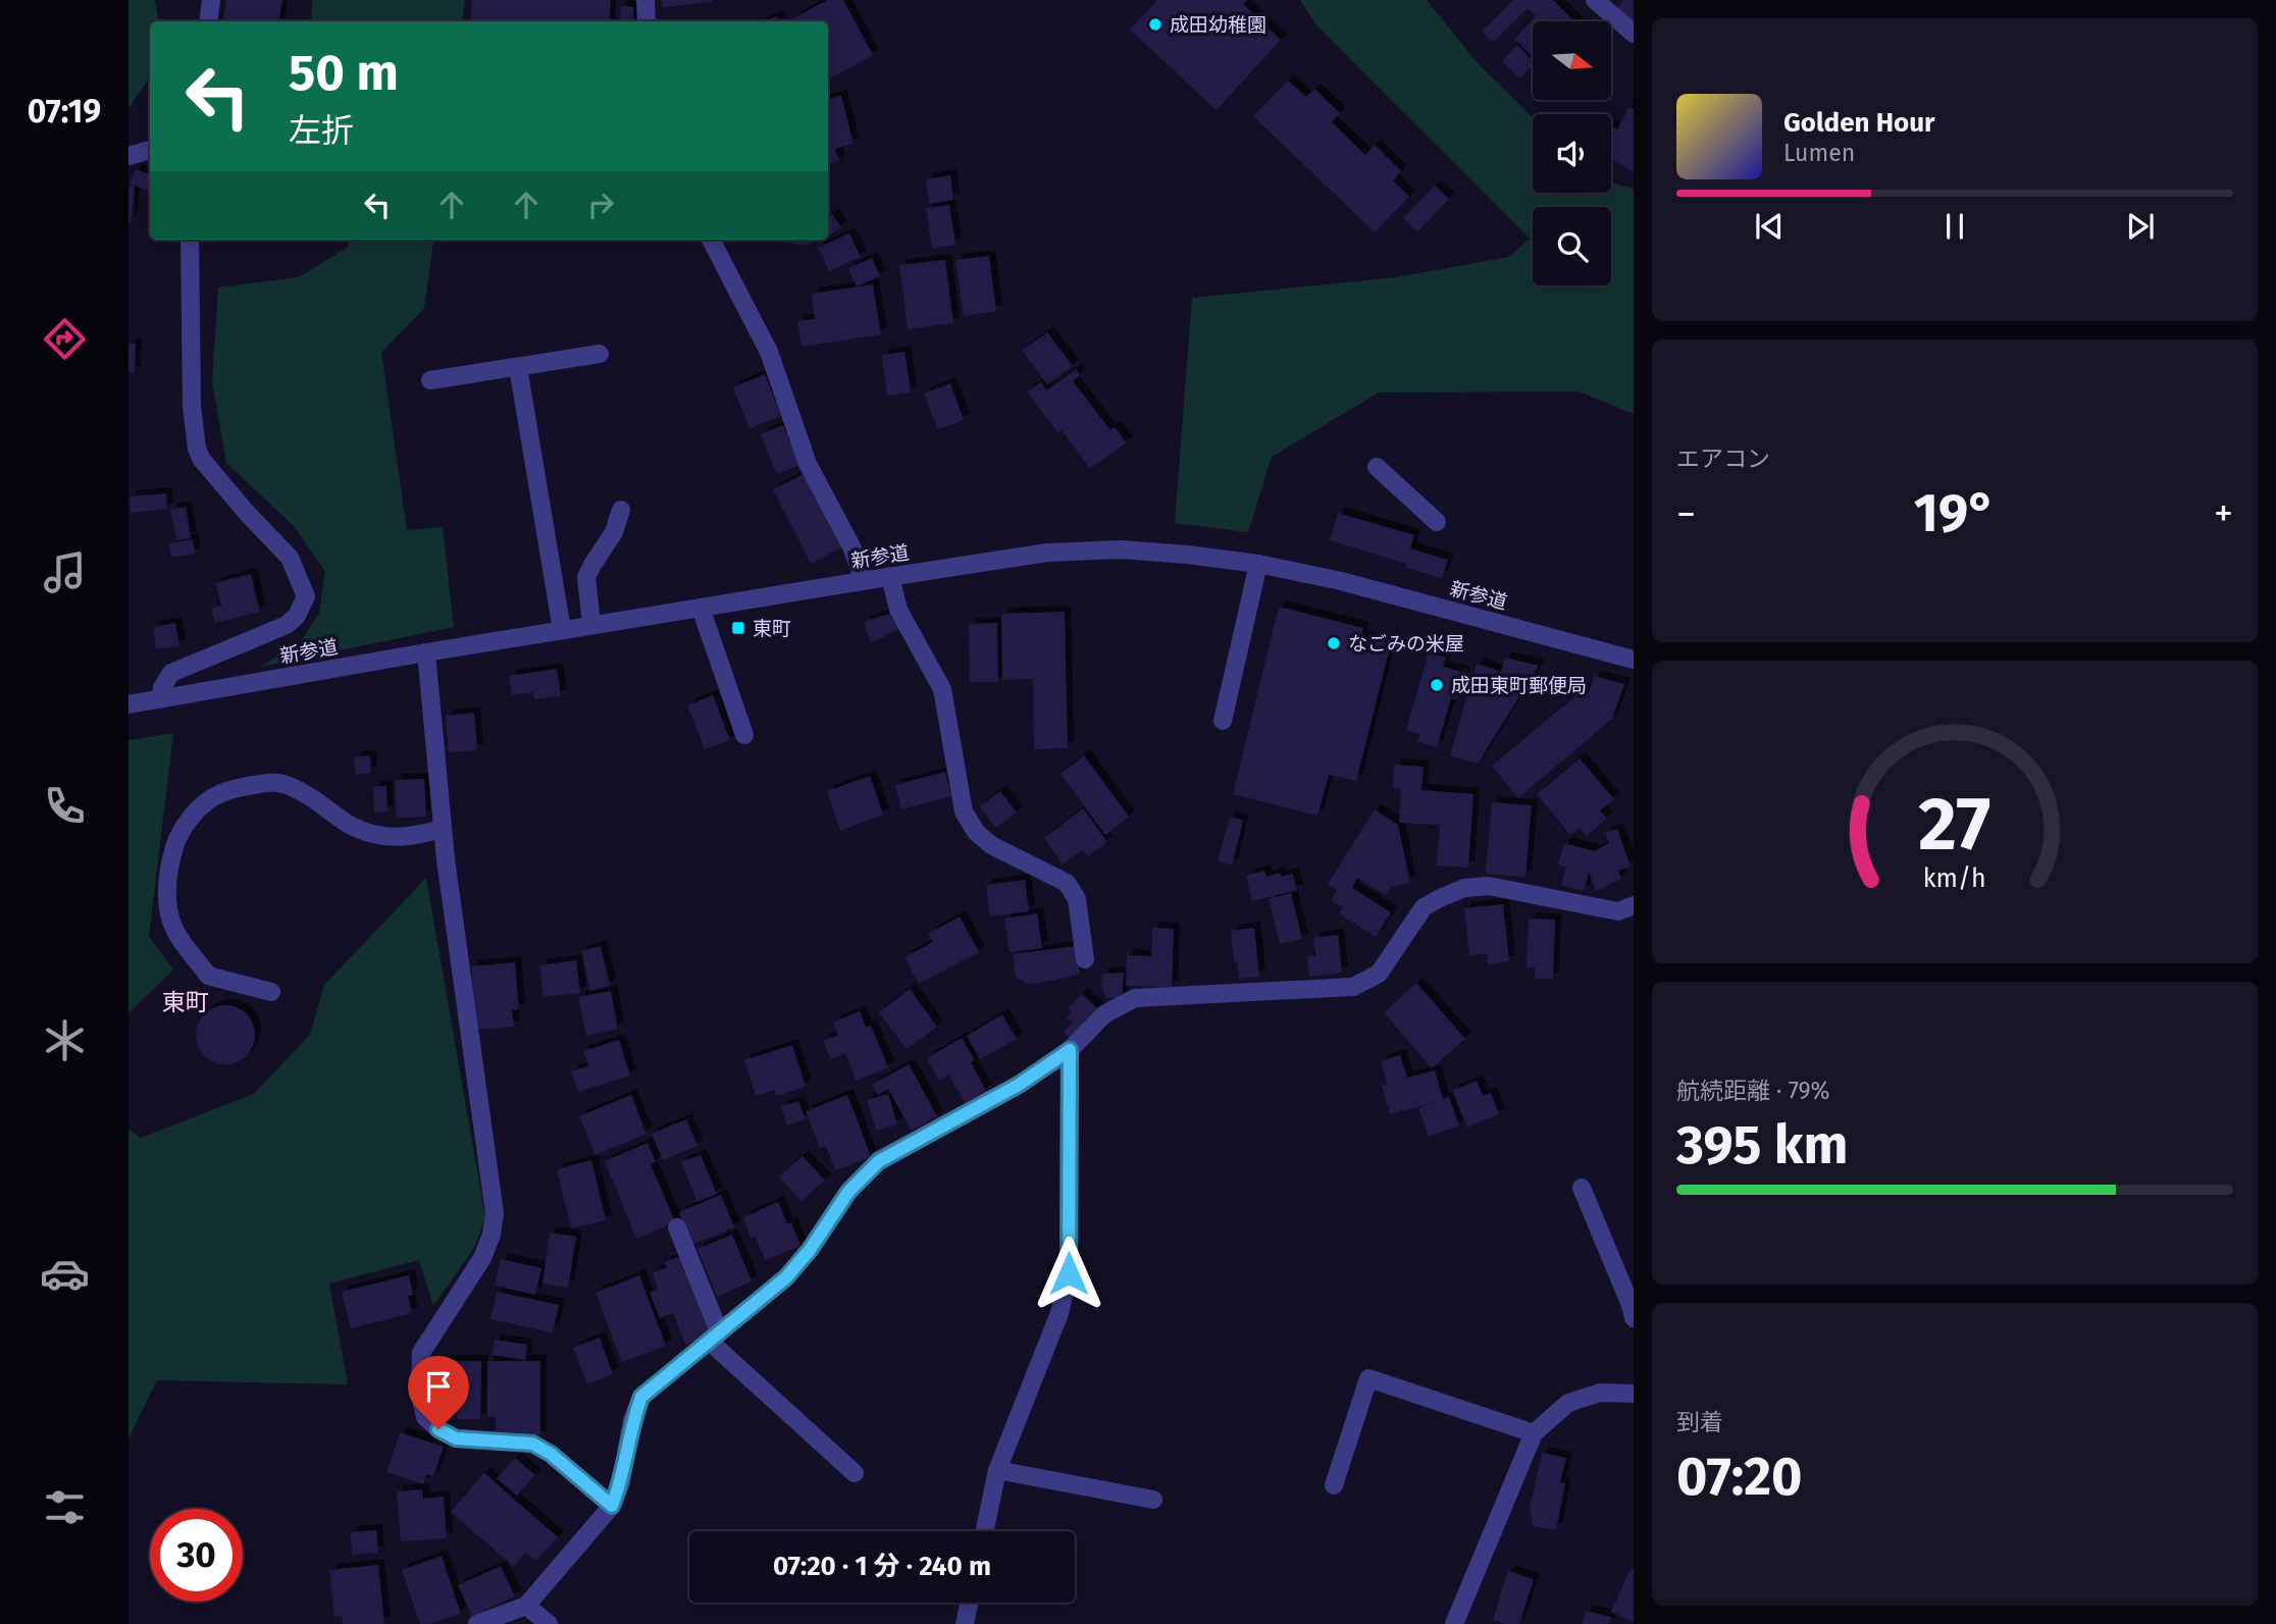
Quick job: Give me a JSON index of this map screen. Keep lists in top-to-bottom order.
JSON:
{
  "streets": {
    "street": ["新参道"]
  },
  "districts": ["東町"],
  "places": {
    "other": ["成田幼稚園", "なごみの米屋", "成田東町郵便局"],
    "transit": ["東町"]
  },
  "north": "right",
  "page": {
    "tabs": "07:19",
    "turn": ["50 m", "左折"],
    "song": ["Golden Hour", "Lumen"],
    "tile": [
      "エアコン",
      ["航続距離 · 79%", "395 km"],
      ["到着", "07:20"]
    ],
    "heat": ["−", "19°", "+"],
    "limit": "30",
    "trip": "07:20 · 1 分 · 240 m",
    "gauge": ["27", "km/h"]
  }
}
